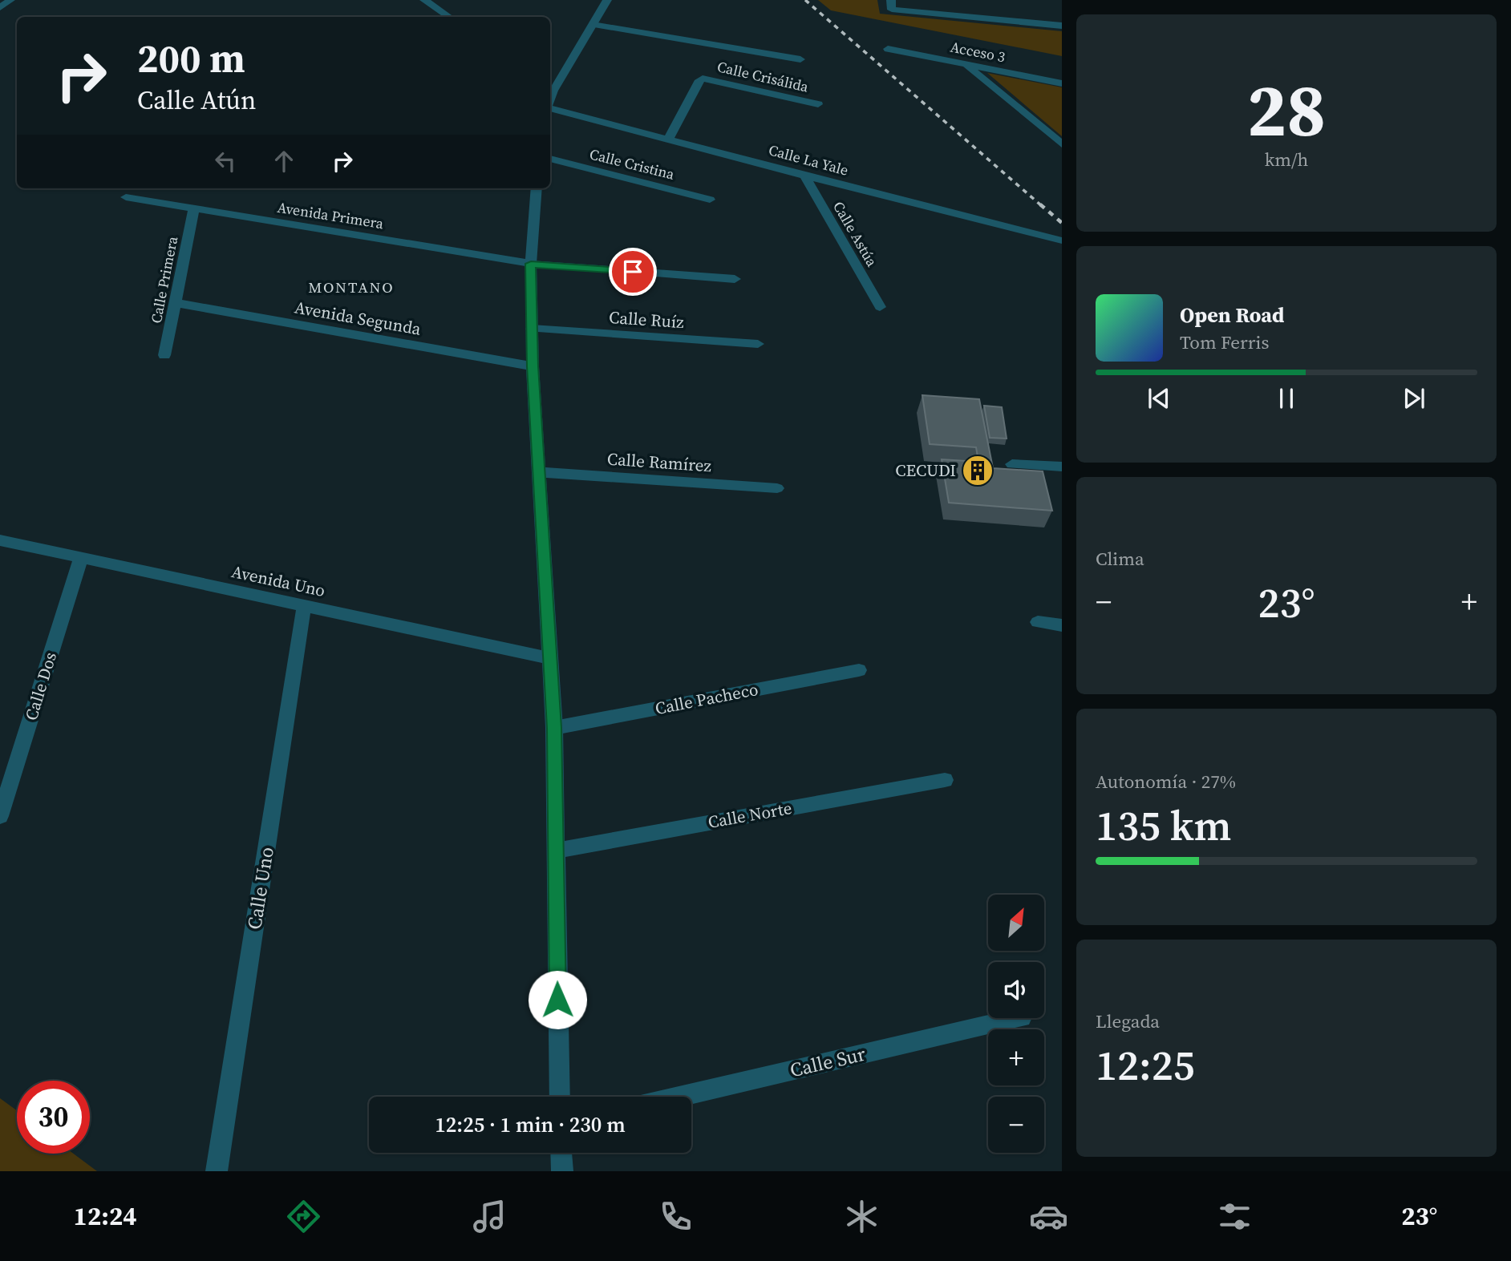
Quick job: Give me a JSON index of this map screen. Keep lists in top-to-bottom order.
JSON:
{
  "streets": {
    "street": [
      "Acceso 3",
      "Calle Crisálida",
      "Calle La Yale",
      "Calle Cristina",
      "Avenida Primera",
      "Calle Astúa",
      "Calle Primera",
      "Avenida Segunda",
      "Calle Ruíz",
      "Calle Ramírez",
      "Avenida Uno",
      "Calle Dos",
      "Calle Pacheco",
      "Calle Norte",
      "Calle Uno",
      "Calle Sur"
    ]
  },
  "crossings": [
    ["Calle Crisálida", "Calle La Yale"],
    ["Calle La Yale", "Calle Astúa"],
    ["Avenida Primera", "Calle Primera"],
    ["Calle Primera", "Avenida Segunda"],
    ["Avenida Uno", "Calle Dos"],
    ["Avenida Uno", "Calle Uno"]
  ],
  "districts": ["MONTANO"],
  "places": {
    "building": ["CECUDI"]
  },
  "north": "top right",
  "page": {
    "tile": [
      ["28", "km/h"],
      "Clima",
      ["Autonomía · 27%", "135 km"],
      ["Llegada", "12:25"]
    ],
    "turn": ["200 m", "Calle Atún"],
    "song": ["Open Road", "Tom Ferris"],
    "heat": ["−", "23°", "+"],
    "map_buttons": ["+", "−"],
    "limit": "30",
    "trip": "12:25 · 1 min · 230 m",
    "tabs": ["12:24", "23°"]
  }
}
